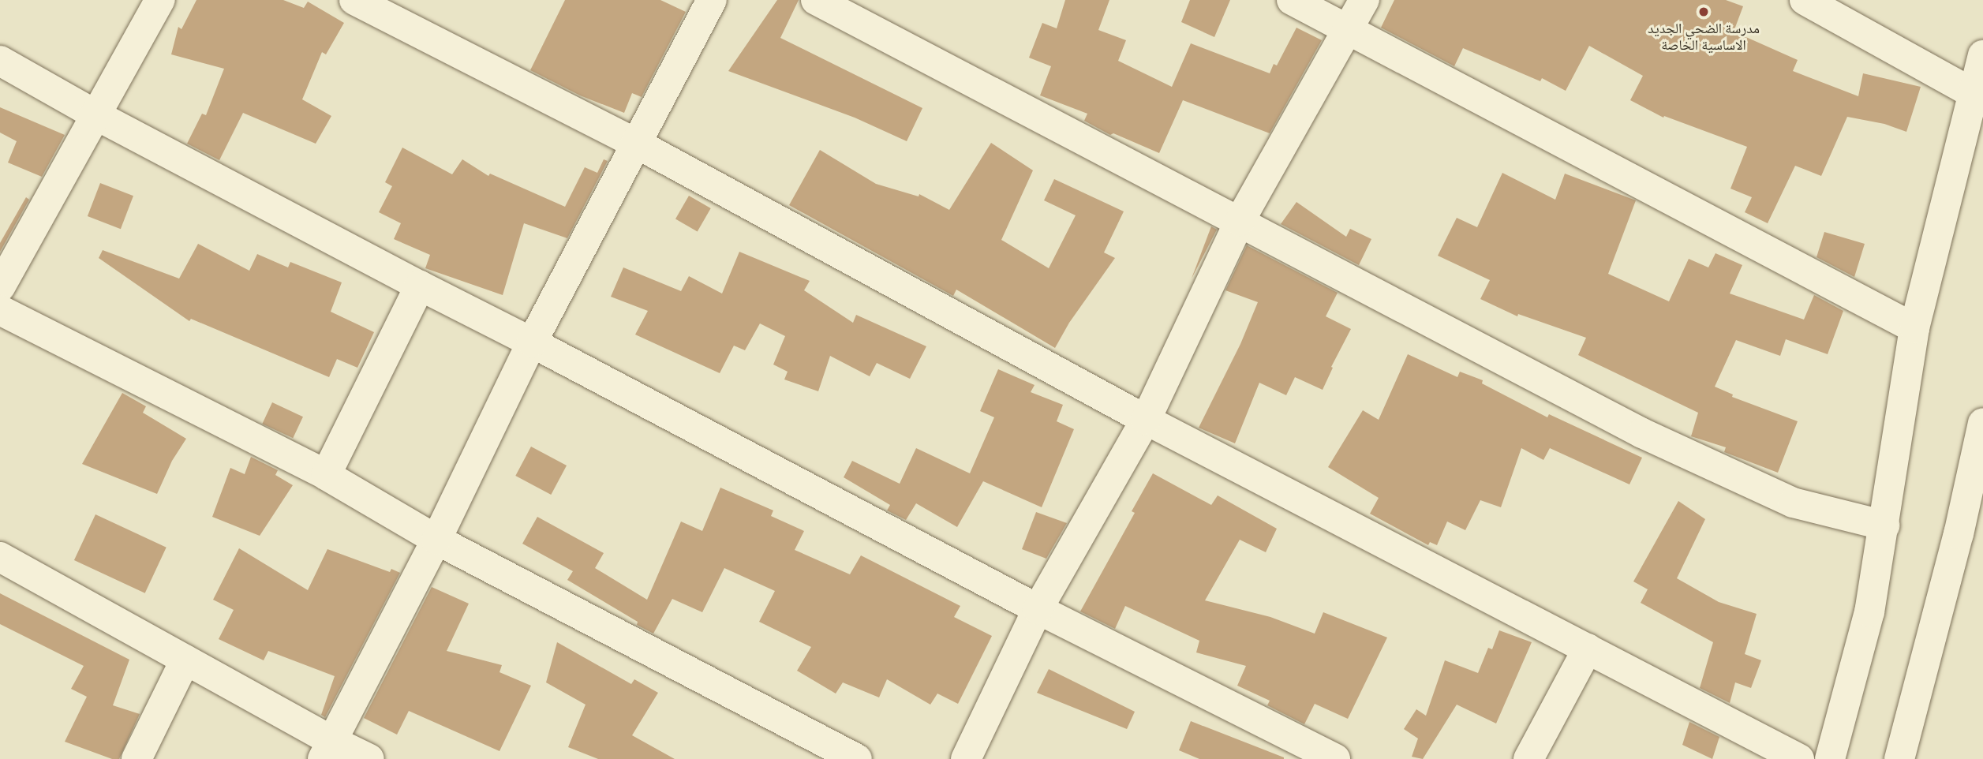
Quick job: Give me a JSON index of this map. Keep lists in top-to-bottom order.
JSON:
{
  "places": ["مدرسة الضحي الجديد الاساسية الخاصة"]
}
